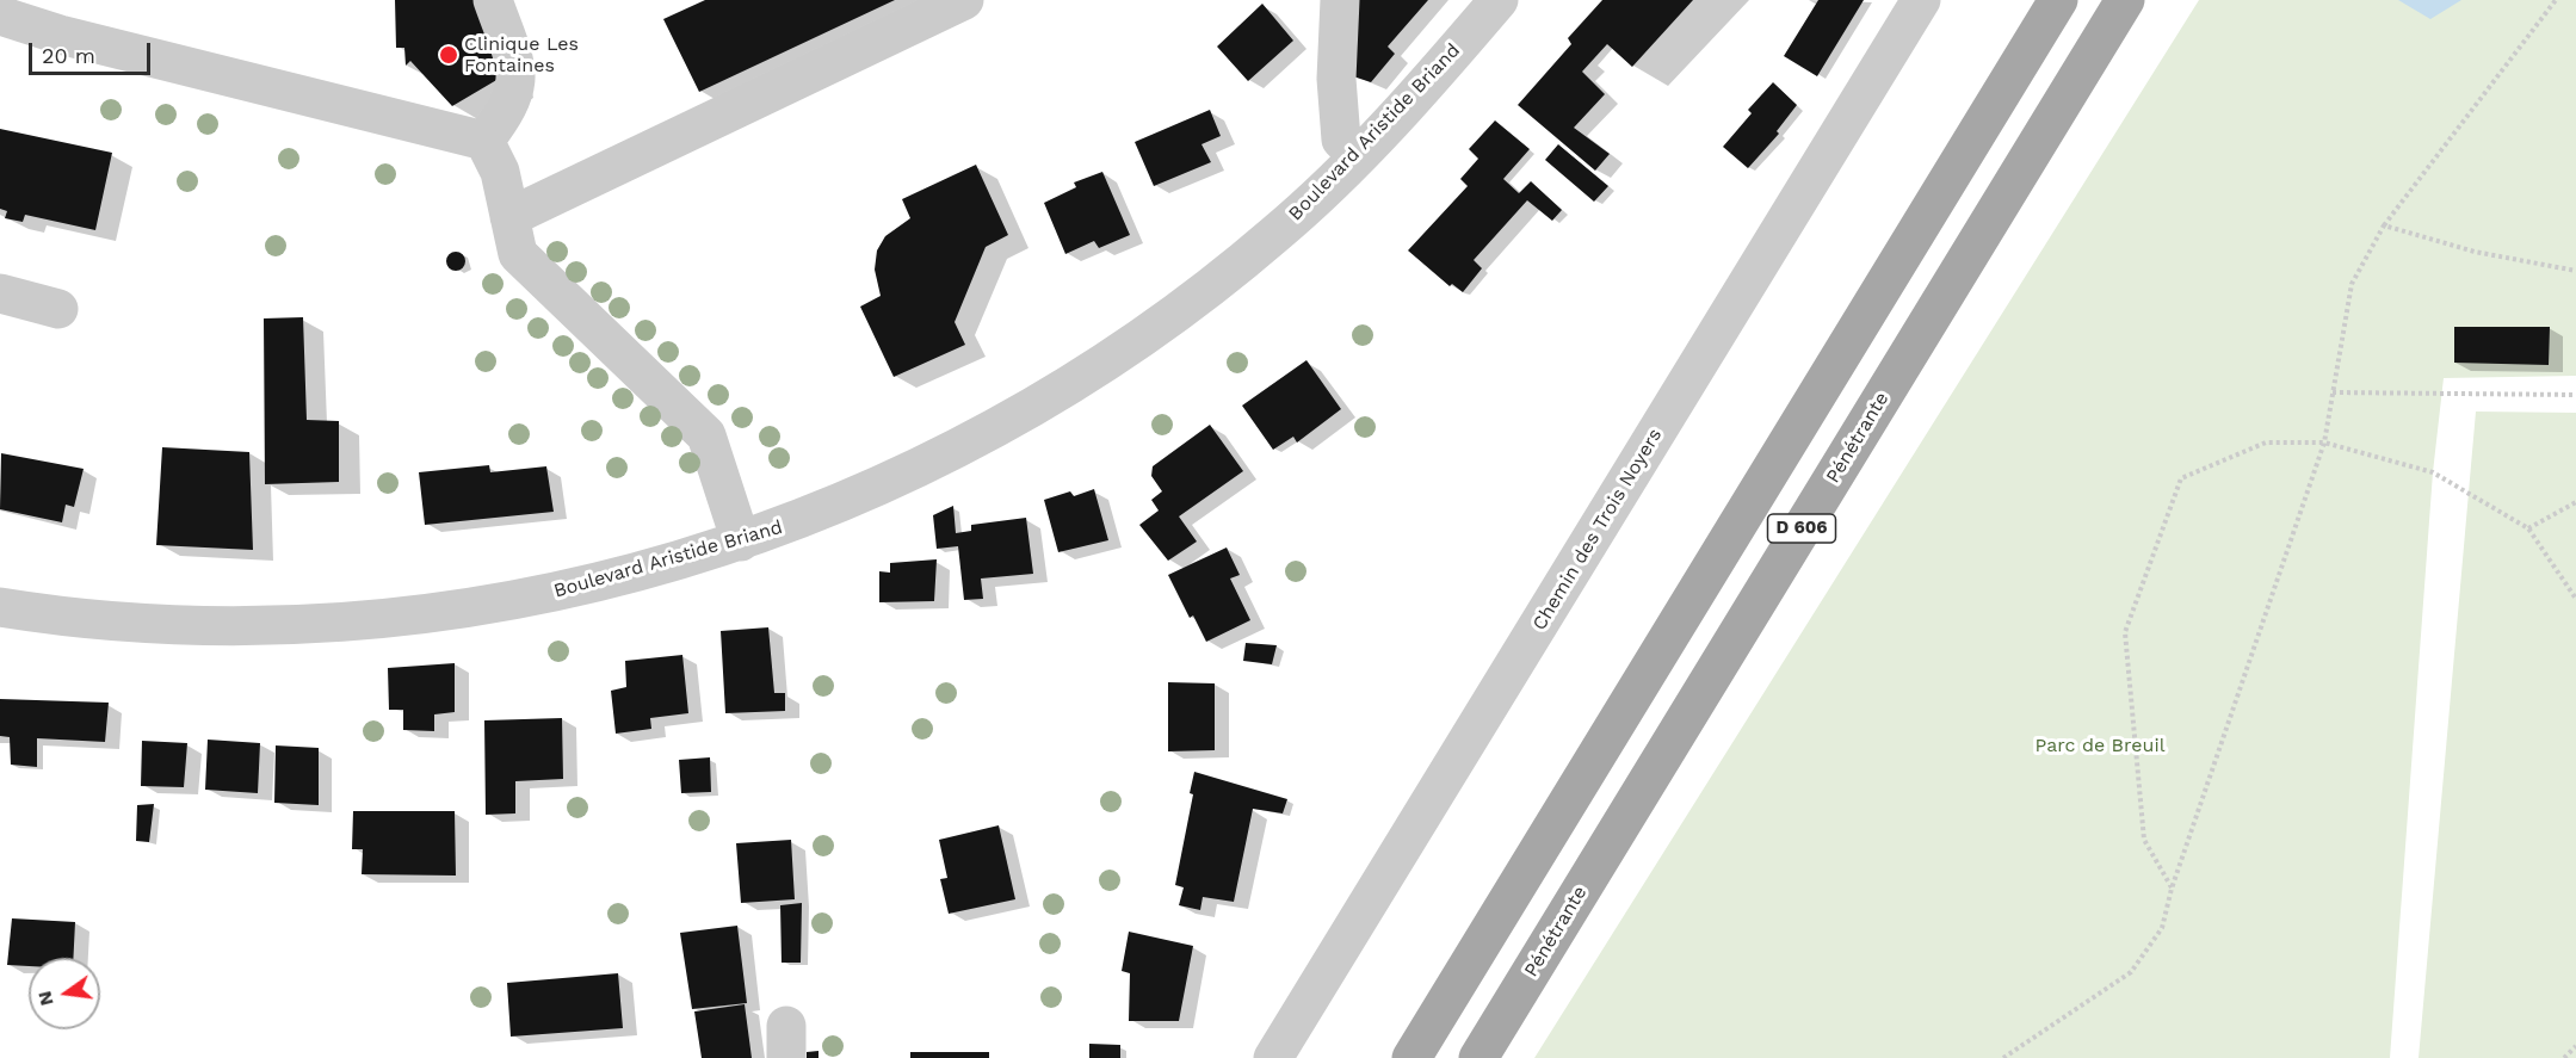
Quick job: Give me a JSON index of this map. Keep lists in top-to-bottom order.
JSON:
{
  "streets": {
    "main road": ["Pénétrante", "D 606"],
    "street": ["Boulevard Aristide Briand", "Chemin des Trois Noyers"]
  },
  "parks": ["Parc de Breuil"],
  "places": ["Clinique Les Fontaines"],
  "scale_bar": "20 m",
  "north": "left"
}
